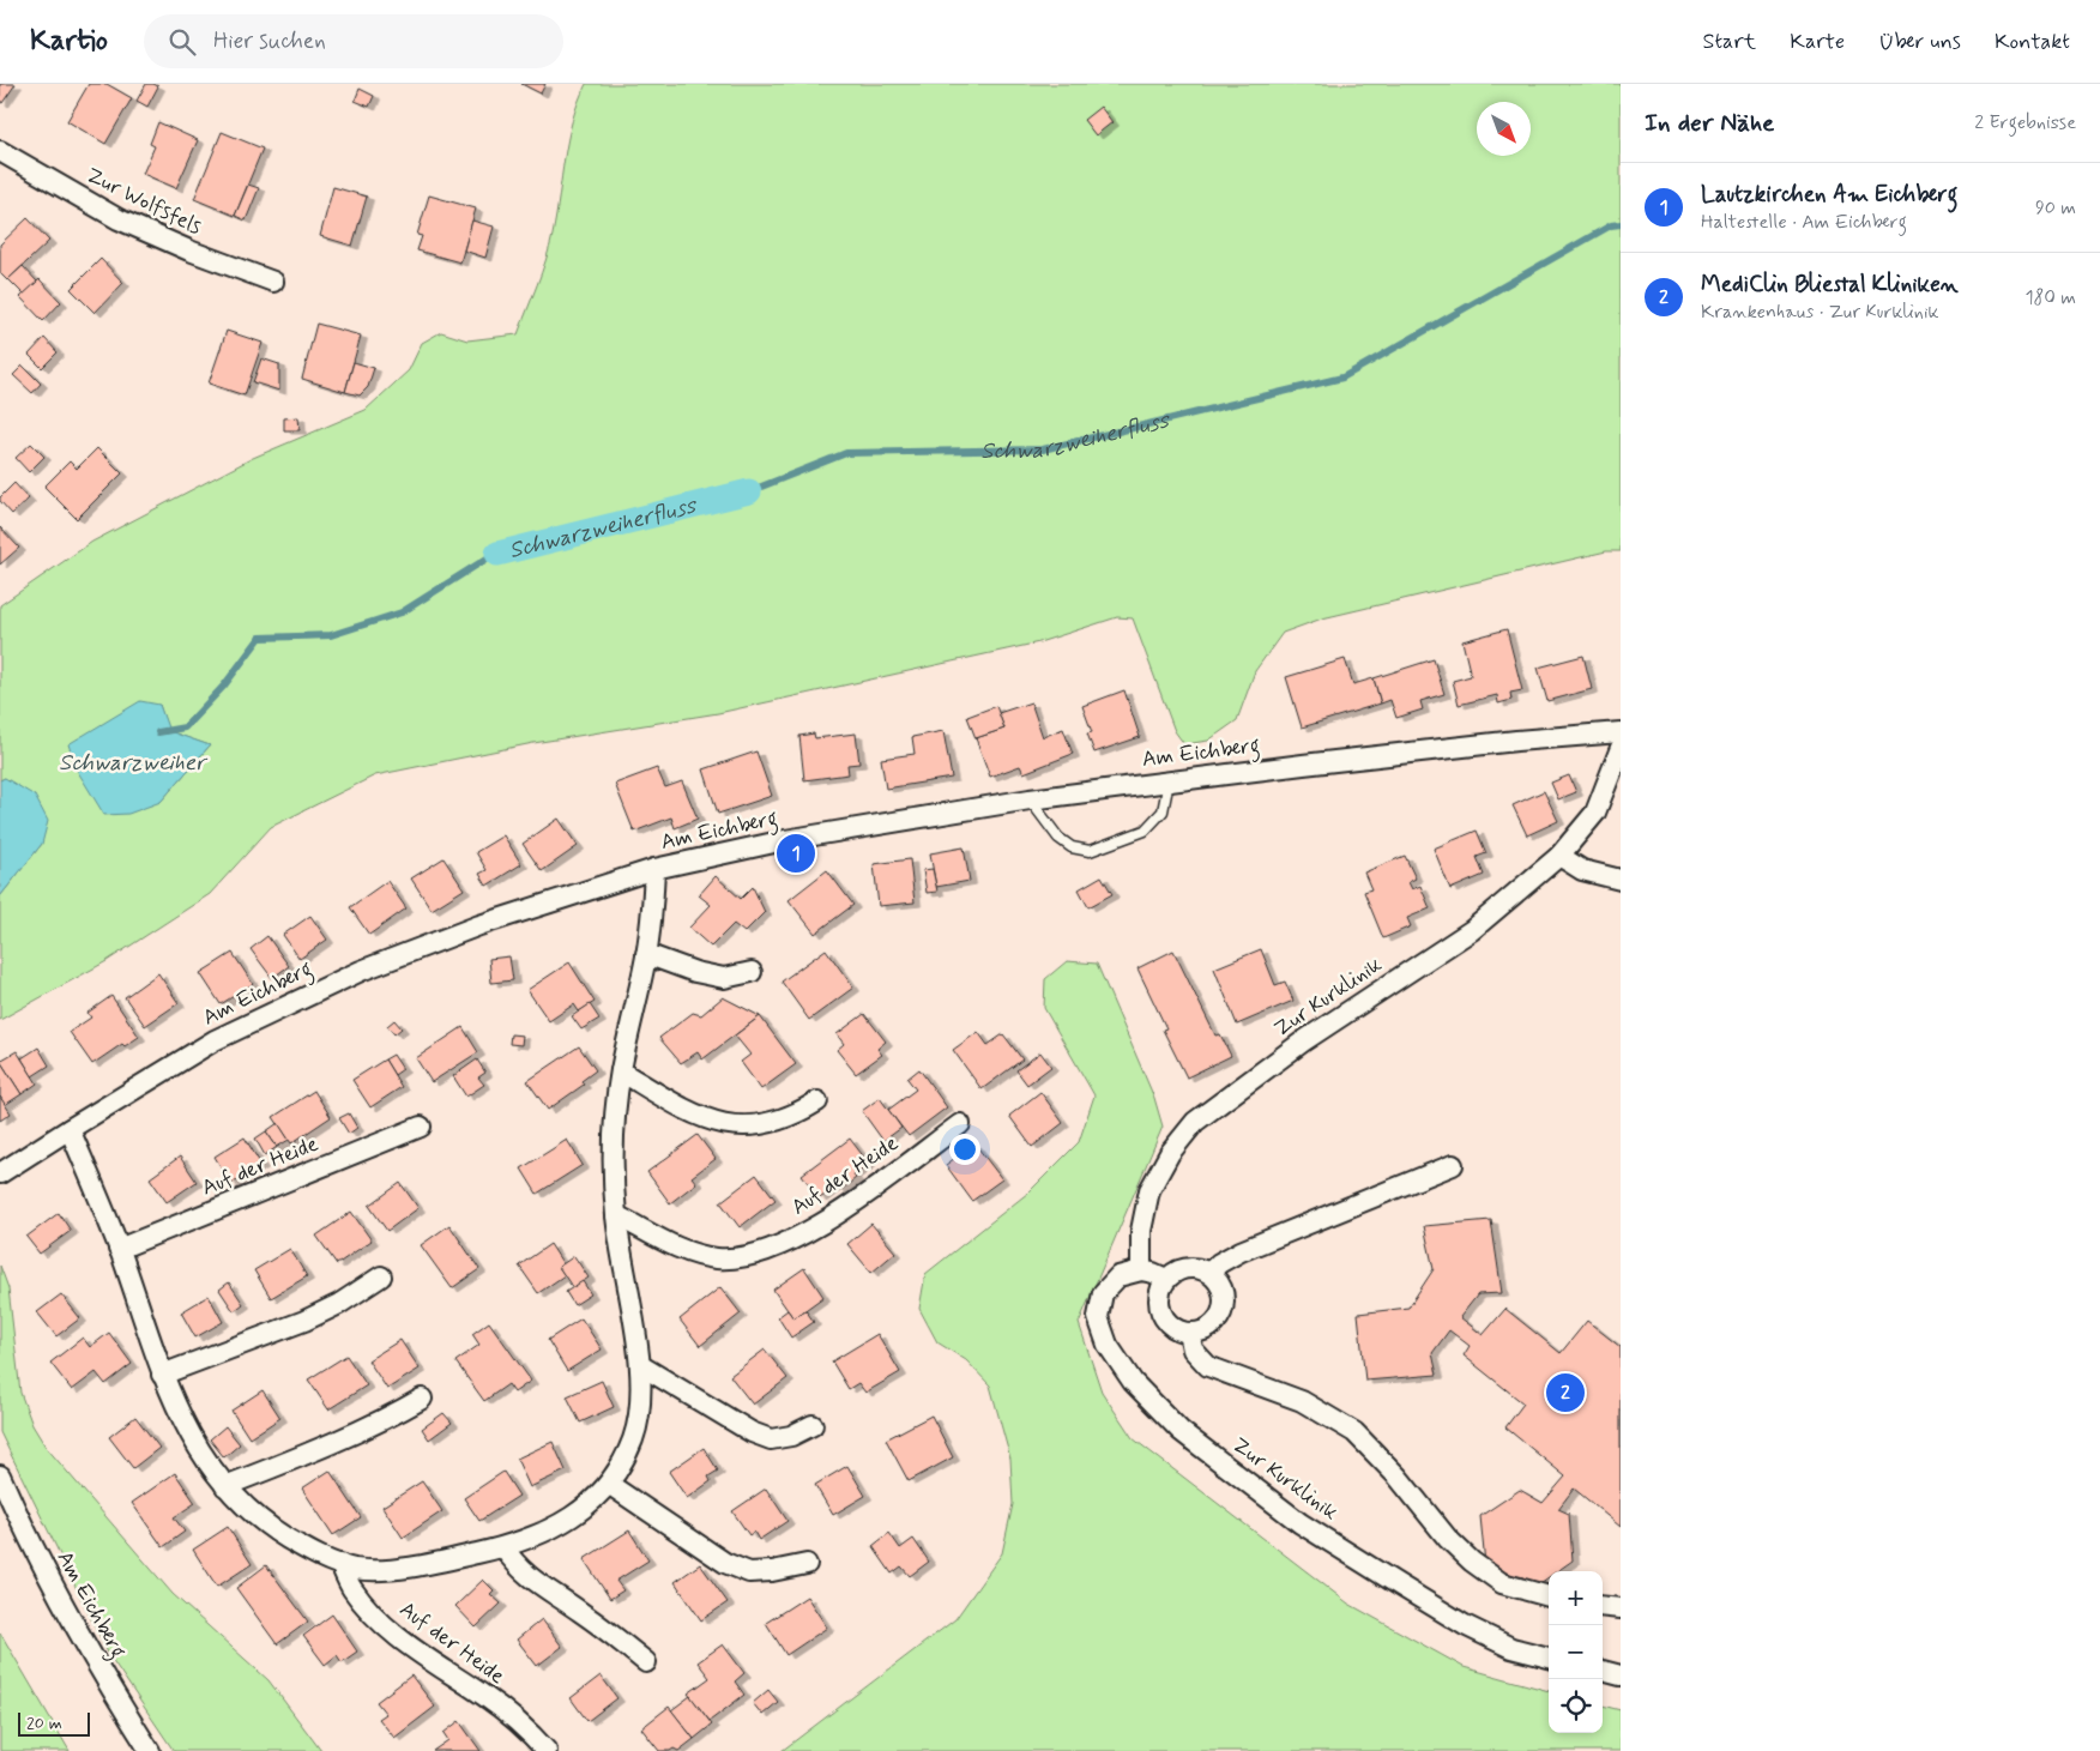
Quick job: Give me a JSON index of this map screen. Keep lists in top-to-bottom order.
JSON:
{
  "streets": {
    "street": [
      "Zur Wolfsfels",
      "Am Eichberg",
      "Zur Kurklinik",
      "Auf der Heide"
    ]
  },
  "crossings": [
    ["Am Eichberg", "Auf der Heide"]
  ],
  "water": ["Schwarzweiherfluss", "Schwarzweiher"],
  "scale_bar": "20 m",
  "north": "bottom right",
  "page": {
    "header": "Kartio",
    "search": "Hier suchen",
    "nav": [
      "Start",
      "Karte",
      "Über uns",
      "Kontakt"
    ],
    "heading": ["In der Nähe", "2 Ergebnisse"],
    "list": [
      {
        "mark": "1",
        "name": "Lautzkirchen Am Eichberg",
        "note": "Haltestelle · Am Eichberg",
        "value": "90 m"
      },
      {
        "mark": "2",
        "name": "MediClin Bliestal Kliniken",
        "note": "Krankenhaus · Zur Kurklinik",
        "value": "180 m"
      }
    ],
    "pins": ["1", "2"],
    "map_buttons": ["+", "−"],
    "scale": "20 m"
  }
}
